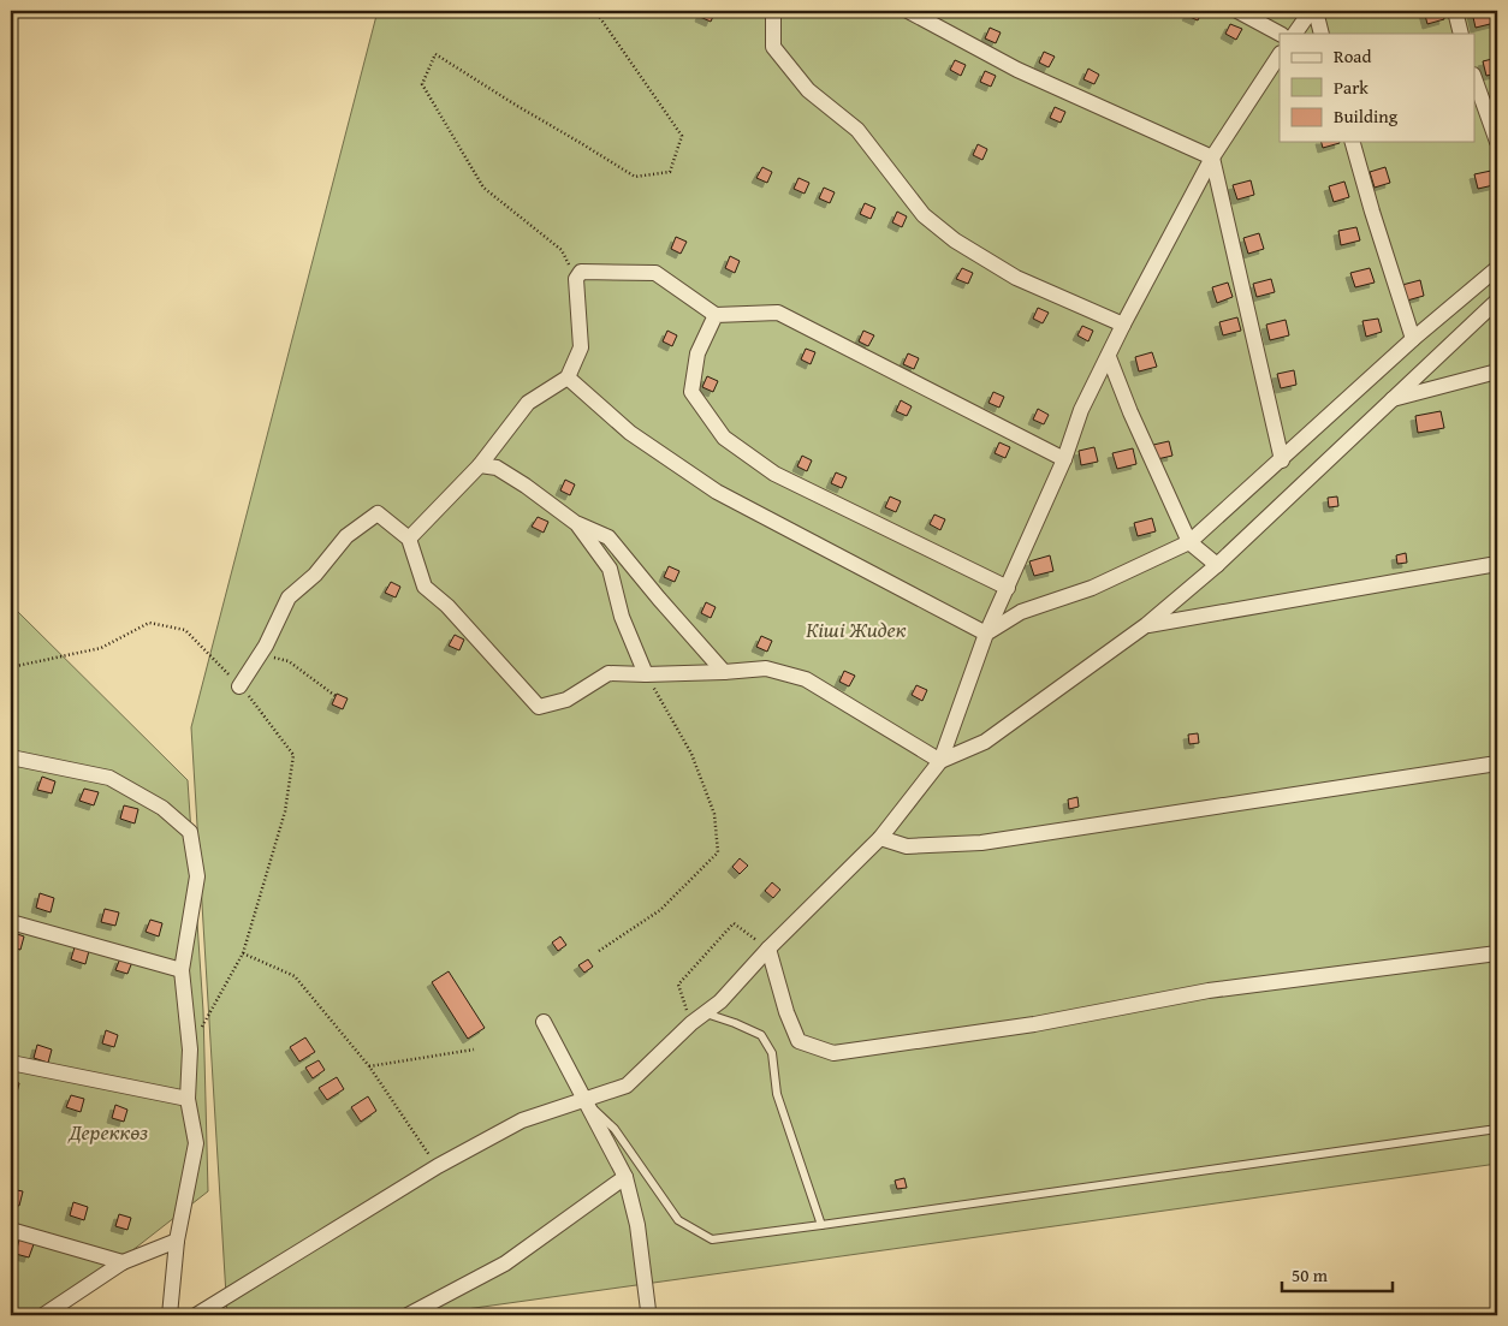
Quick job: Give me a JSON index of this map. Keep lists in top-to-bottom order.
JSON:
{
  "parks": ["Кіші Жидек", "Дереккөз"],
  "legend": ["Road", "Park", "Building"],
  "scale_bar": "50 m"
}
